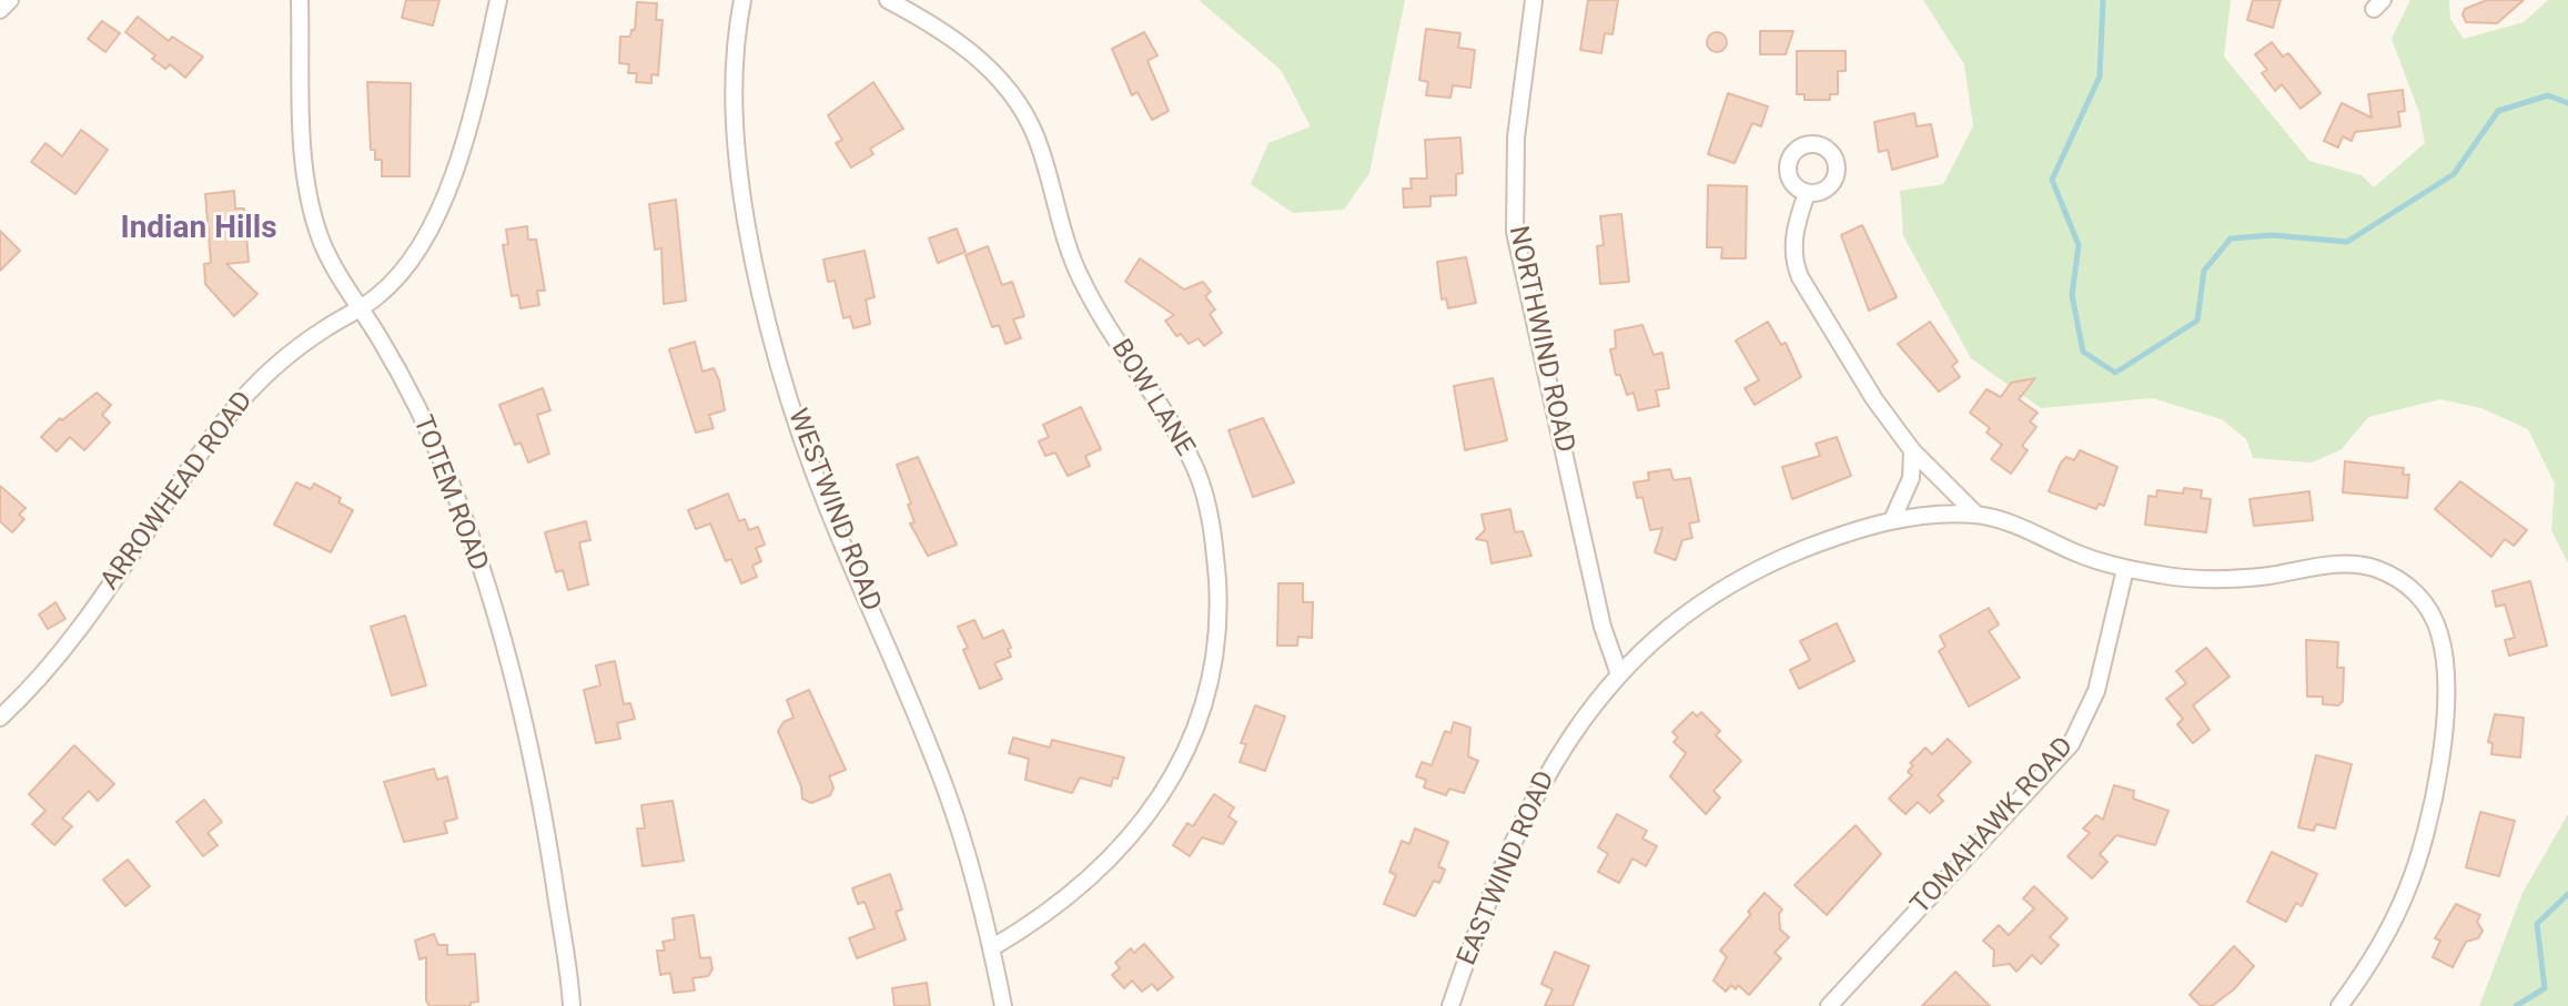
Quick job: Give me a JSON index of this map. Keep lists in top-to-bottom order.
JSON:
{
  "streets": {
    "street": [
      "NORTHWIND ROAD",
      "BOW LANE",
      "ARROWHEAD ROAD",
      "TOTEM ROAD",
      "WESTWIND ROAD",
      "TOMAHAWK ROAD",
      "EASTWIND ROAD"
    ]
  },
  "crossings": [
    ["NORTHWIND ROAD", "EASTWIND ROAD"],
    ["BOW LANE", "WESTWIND ROAD"],
    ["ARROWHEAD ROAD", "TOTEM ROAD"],
    ["TOMAHAWK ROAD", "EASTWIND ROAD"]
  ],
  "districts": ["Indian Hills"]
}
